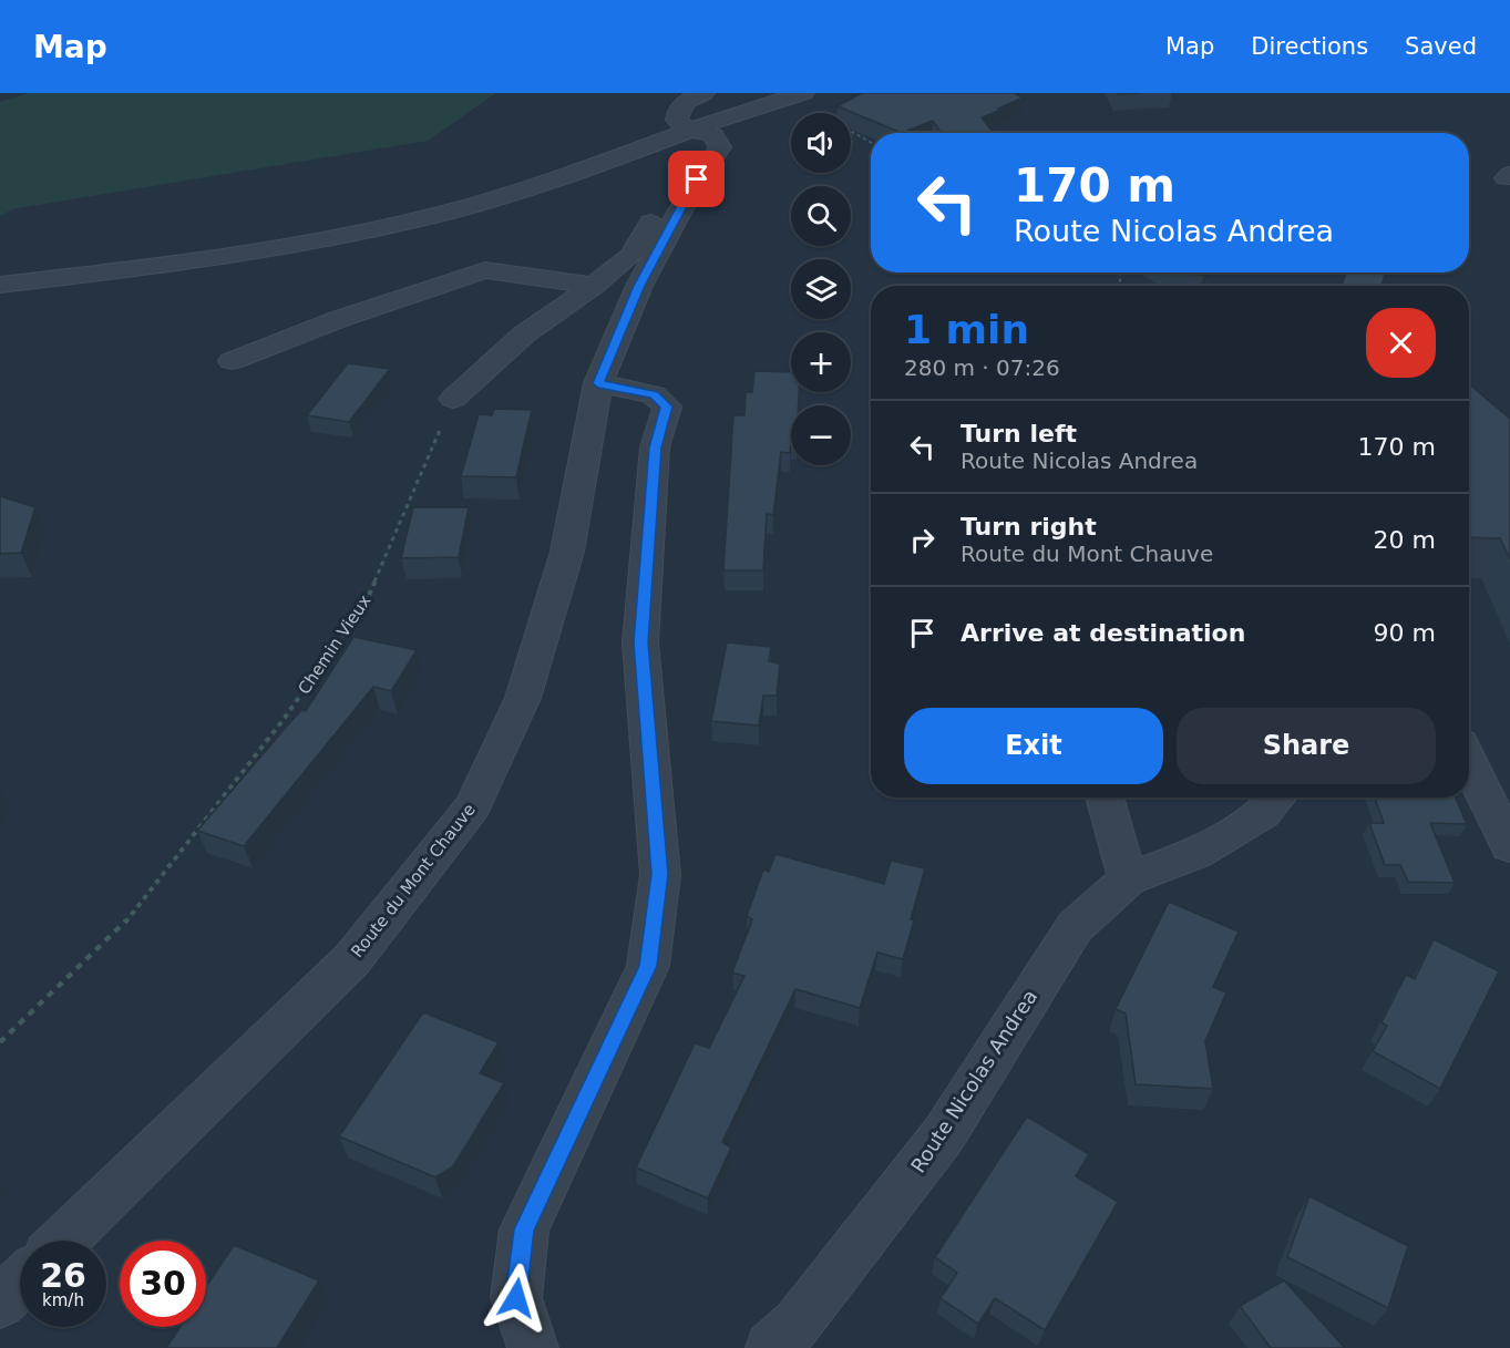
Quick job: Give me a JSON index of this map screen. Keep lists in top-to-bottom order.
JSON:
{
  "streets": {
    "street": ["Route du Mont Chauve", "Route Nicolas Andrea"],
    "path": ["Chemin Vieux"]
  },
  "page": {
    "header": "Map",
    "nav": ["Map", "Directions", "Saved"],
    "map_buttons": ["+", "−"],
    "turn": ["170 m", "Route Nicolas Andrea"],
    "heading": ["1 min", "280 m · 07:26"],
    "list": [
      {
        "name": "Turn left",
        "note": "Route Nicolas Andrea",
        "value": "170 m"
      },
      {
        "name": "Turn right",
        "note": "Route du Mont Chauve",
        "value": "20 m"
      },
      {
        "name": "Arrive at destination",
        "value": "90 m"
      }
    ],
    "buttons": ["Exit", "Share"],
    "speed": "26 km/h",
    "limit": "30"
  }
}
